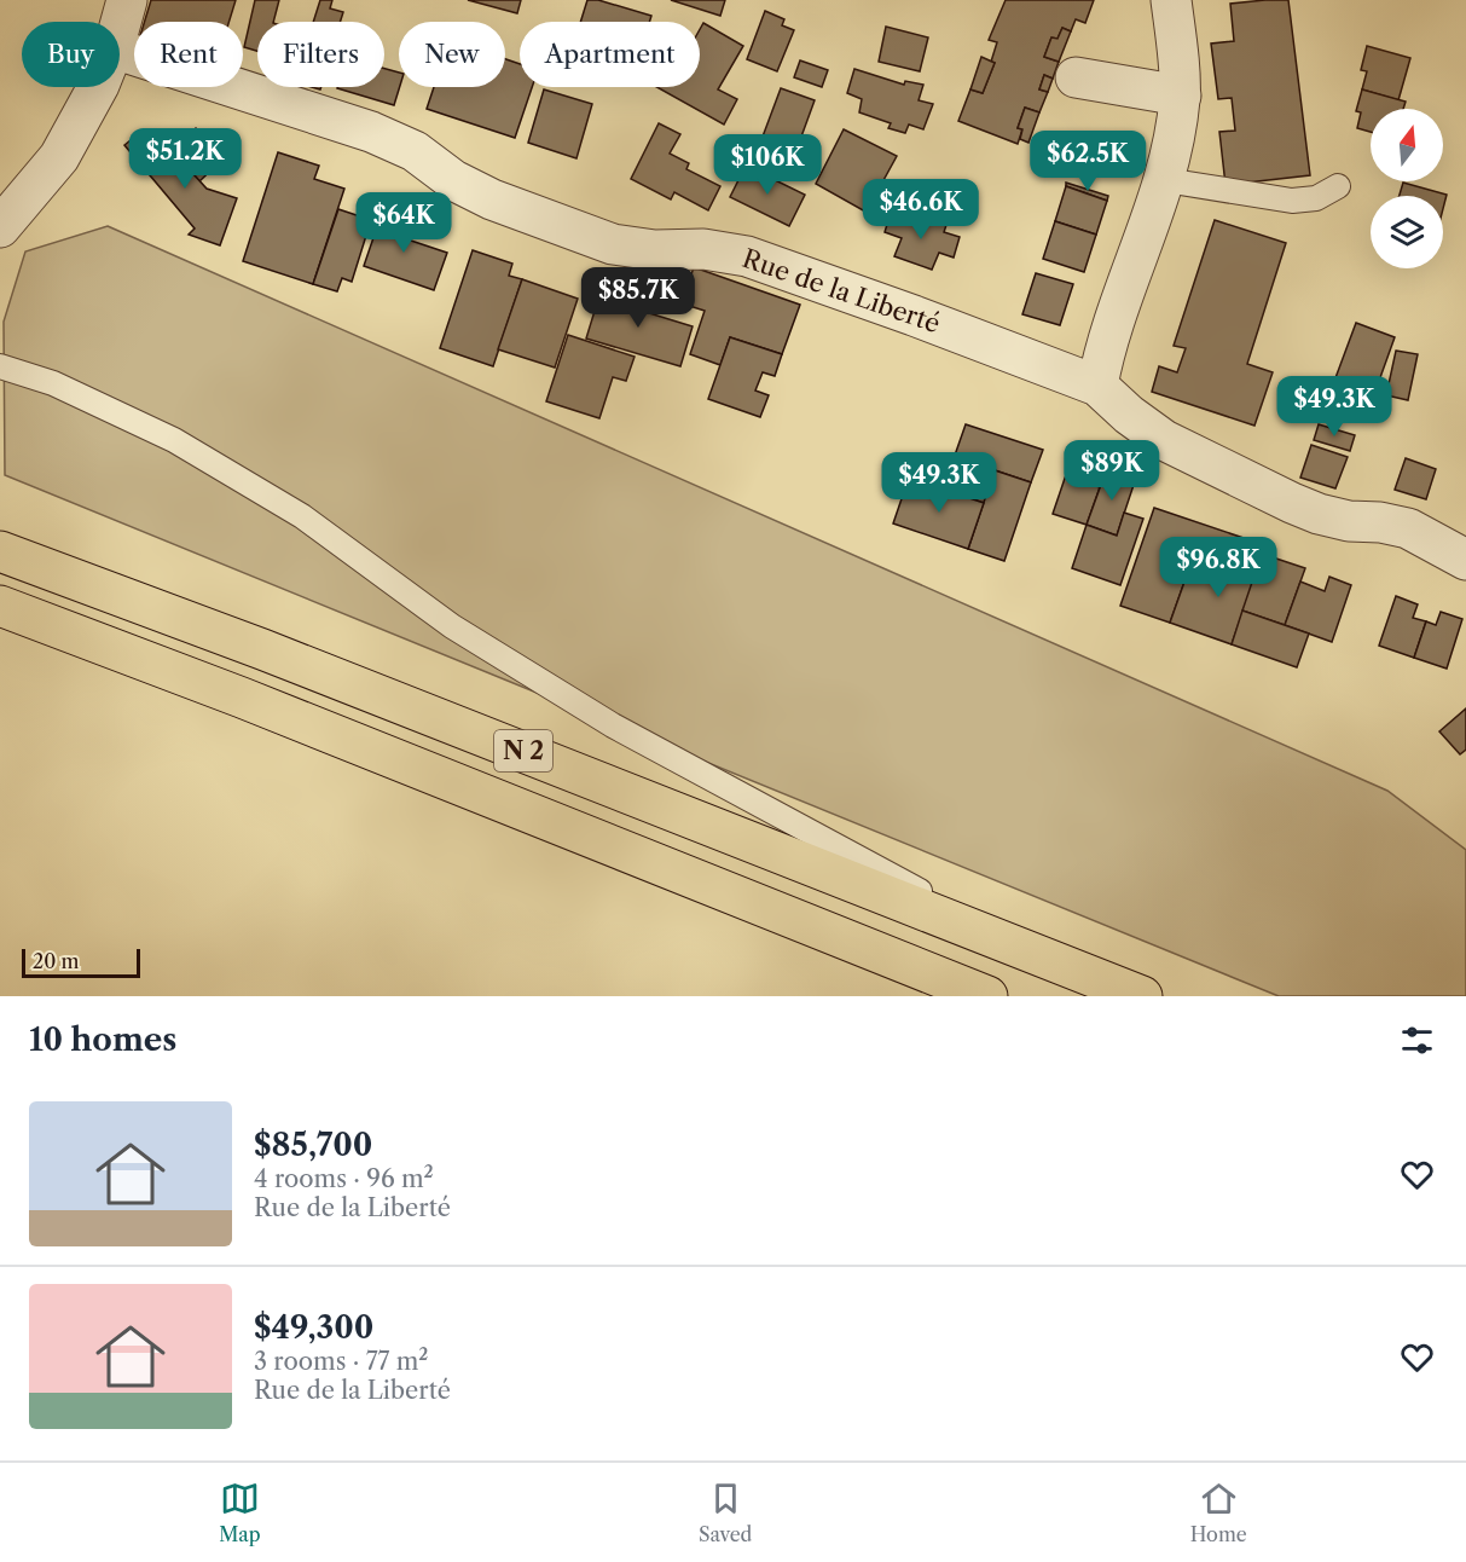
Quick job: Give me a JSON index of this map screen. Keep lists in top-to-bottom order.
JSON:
{
  "streets": {
    "highway": ["N 2"],
    "street": ["Rue de la Liberté"]
  },
  "scale_bar": "20 m",
  "north": "top",
  "page": {
    "chip": [
      "Buy",
      "Rent",
      "Filters",
      "New",
      "Apartment"
    ],
    "price": [
      "$51.2K",
      "$62.5K",
      "$106K",
      "$46.6K",
      "$64K",
      "$85.7K",
      "$49.3K",
      "$89K",
      "$49.3K",
      "$96.8K"
    ],
    "scale": "20 m",
    "heading": "10 homes",
    "list": [
      {
        "name": "$85,700",
        "note": "4 rooms · 96 m² · Rue de la Liberté"
      },
      {
        "name": "$49,300",
        "note": "3 rooms · 77 m² · Rue de la Liberté"
      }
    ],
    "tabs": ["Map", "Saved", "Home"]
  }
}
